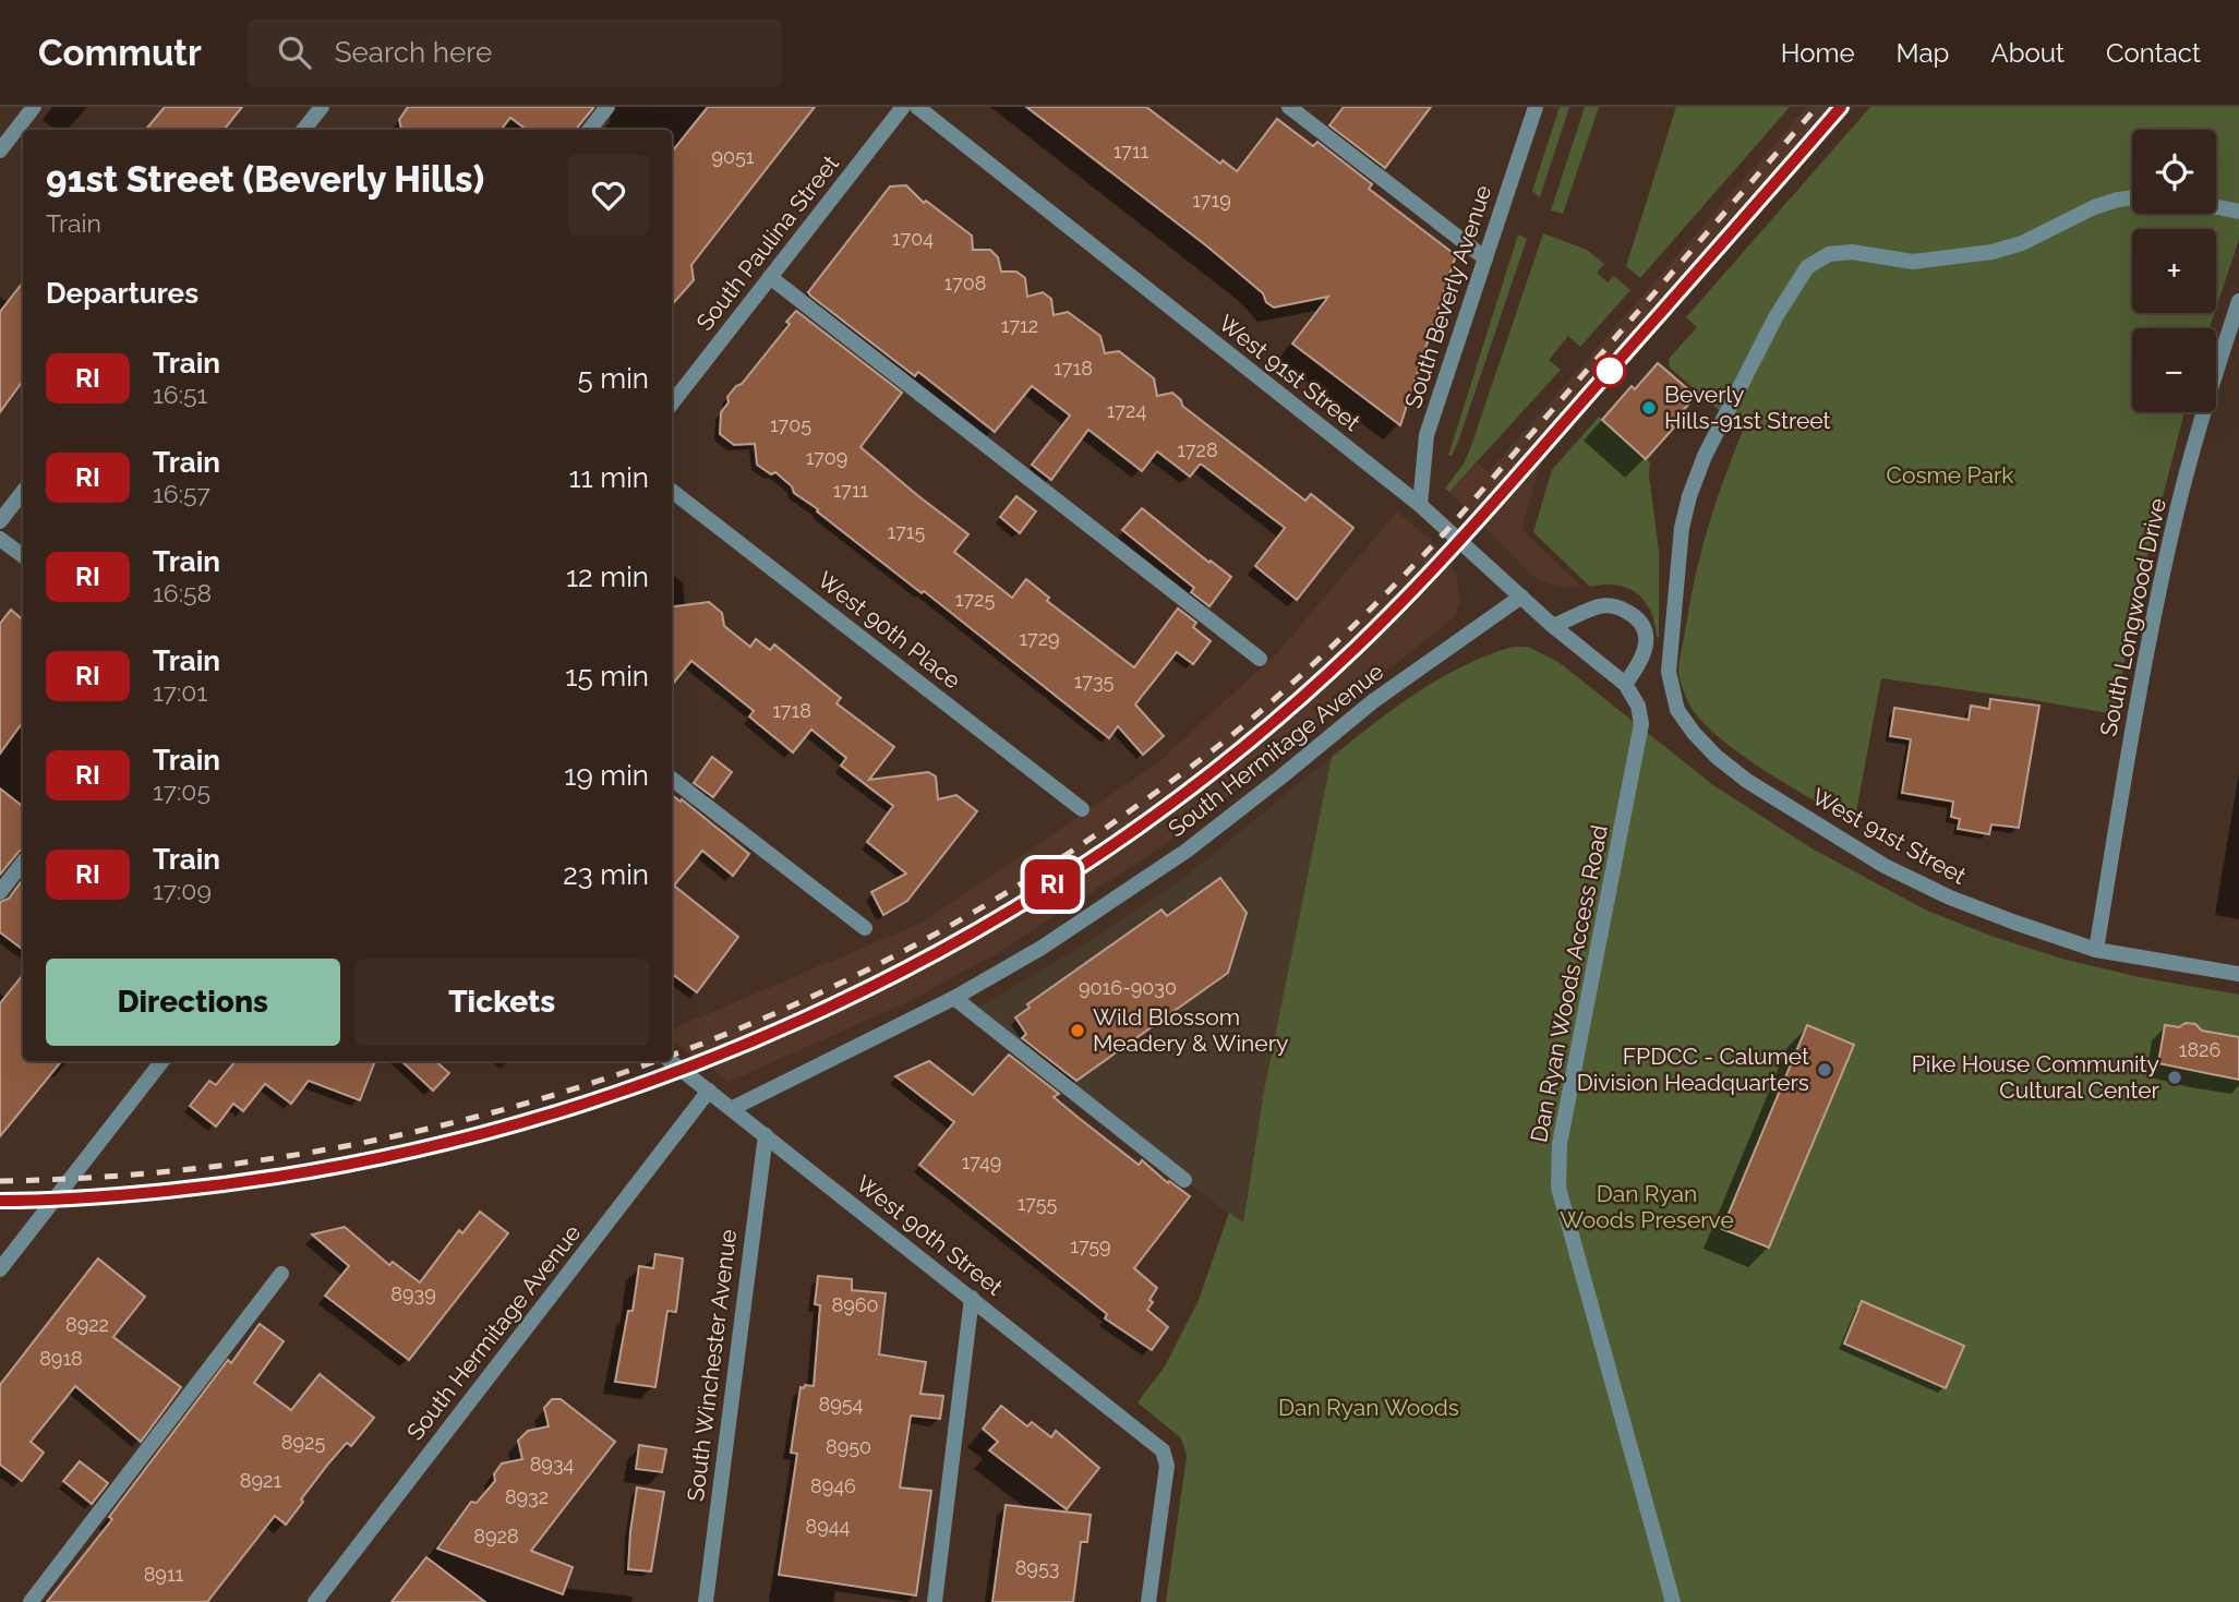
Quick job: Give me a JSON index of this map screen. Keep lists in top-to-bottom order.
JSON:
{
  "streets": {
    "street": [
      "South Paulina Street",
      "South Beverly Avenue",
      "West 91st Street",
      "South Longwood Drive",
      "West 90th Place",
      "South Hermitage Avenue",
      "Dan Ryan Woods Access Road",
      "West 90th Street",
      "South Winchester Avenue"
    ]
  },
  "crossings": [
    ["South Beverly Avenue", "West 91st Street"],
    ["West 91st Street", "South Longwood Drive"],
    ["West 91st Street", "South Hermitage Avenue"],
    ["West 91st Street", "Dan Ryan Woods Access Road"],
    ["South Hermitage Avenue", "West 90th Street"],
    ["West 90th Street", "South Winchester Avenue"]
  ],
  "parks": ["Cosme Park", "Dan Ryan Woods Preserve", "Dan Ryan Woods"],
  "places": [
    "Beverly Hills-91st Street",
    "Wild Blossom Meadery & Winery",
    "FPDCC - Calumet Division Headquarters",
    "Pike House Community Cultural Center"
  ],
  "house_numbers": [
    "1711",
    "9051",
    "1719",
    "1704",
    "1708",
    "1712",
    "1718",
    "1724",
    "1705",
    "1728",
    "1709",
    "1711",
    "1715",
    "1725",
    "1729",
    "1735",
    "1718",
    "9016-9030",
    "1826",
    "1749",
    "1755",
    "1759",
    "8939",
    "8960",
    "8922",
    "8918",
    "8954",
    "8925",
    "8950",
    "8934",
    "8921",
    "8946",
    "8932",
    "8944",
    "8928",
    "8953",
    "8911"
  ],
  "page": {
    "header": "Commutr",
    "search": "Search here",
    "nav": [
      "Home",
      "Map",
      "About",
      "Contact"
    ],
    "on_map": "RI",
    "map_buttons": ["+", "−"],
    "heading": [
      ["91st Street (Beverly Hills)", "Train"],
      "Departures"
    ],
    "list": [
      {
        "mark": "RI",
        "name": "Train",
        "note": "16:51",
        "value": "5 min"
      },
      {
        "mark": "RI",
        "name": "Train",
        "note": "16:57",
        "value": "11 min"
      },
      {
        "mark": "RI",
        "name": "Train",
        "note": "16:58",
        "value": "12 min"
      },
      {
        "mark": "RI",
        "name": "Train",
        "note": "17:01",
        "value": "15 min"
      },
      {
        "mark": "RI",
        "name": "Train",
        "note": "17:05",
        "value": "19 min"
      },
      {
        "mark": "RI",
        "name": "Train",
        "note": "17:09",
        "value": "23 min"
      }
    ],
    "buttons": ["Directions", "Tickets"]
  }
}
